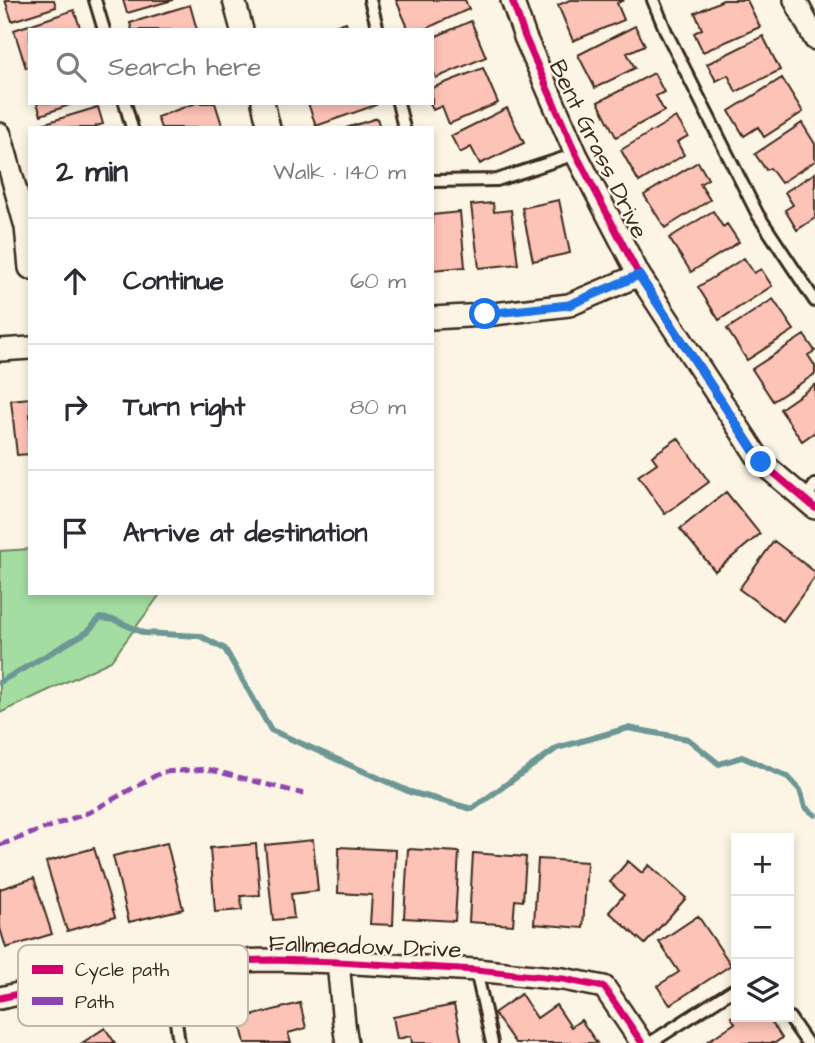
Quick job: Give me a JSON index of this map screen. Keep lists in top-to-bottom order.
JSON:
{
  "streets": {
    "street": ["Bent Grass Drive", "Fallmeadow Drive"]
  },
  "legend": ["Cycle path", "Path"],
  "page": {
    "search": "Search here",
    "heading": ["2 min", "Walk · 140 m"],
    "list": [
      ["Continue", "60 m"],
      ["Turn right", "80 m"],
      "Arrive at destination"
    ],
    "map_buttons": ["+", "−"]
  }
}
